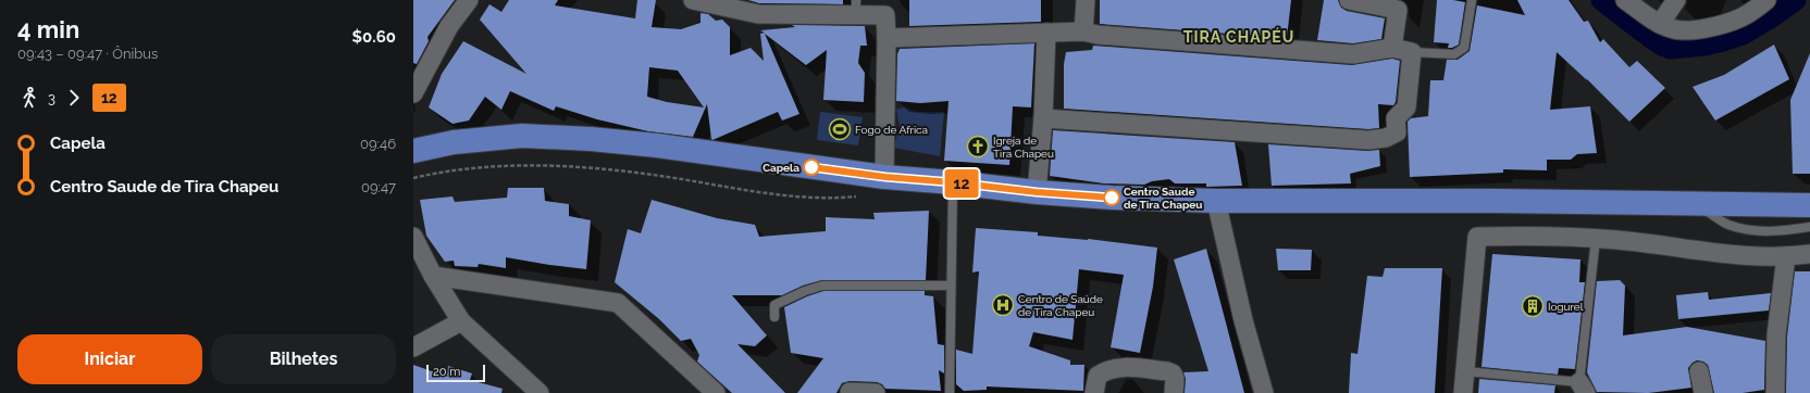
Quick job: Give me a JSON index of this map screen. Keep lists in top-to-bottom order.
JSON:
{
  "districts": ["TIRA CHAPÉU"],
  "places": {
    "sports": ["Fogo de Africa"],
    "church": ["Igreja de Tira Chapeu"],
    "other": ["Capela", "Centro Saude de Tira Chapeu"],
    "hospital": ["Centro de Saúde de Tira Chapeu"],
    "building": ["Iogurel"]
  },
  "lines": ["bus line 12"],
  "scale_bar": "20 m",
  "page": {
    "heading": ["4 min", "09:43 – 09:47 · Ônibus", "$0.60"],
    "on_map": "12",
    "legs": ["3", "12"],
    "list": [
      {
        "name": "Capela",
        "value": "09:46"
      },
      {
        "name": "Centro Saude de Tira Chapeu",
        "value": "09:47"
      }
    ],
    "buttons": ["Iniciar", "Bilhetes"],
    "scale": "20 m"
  }
}
